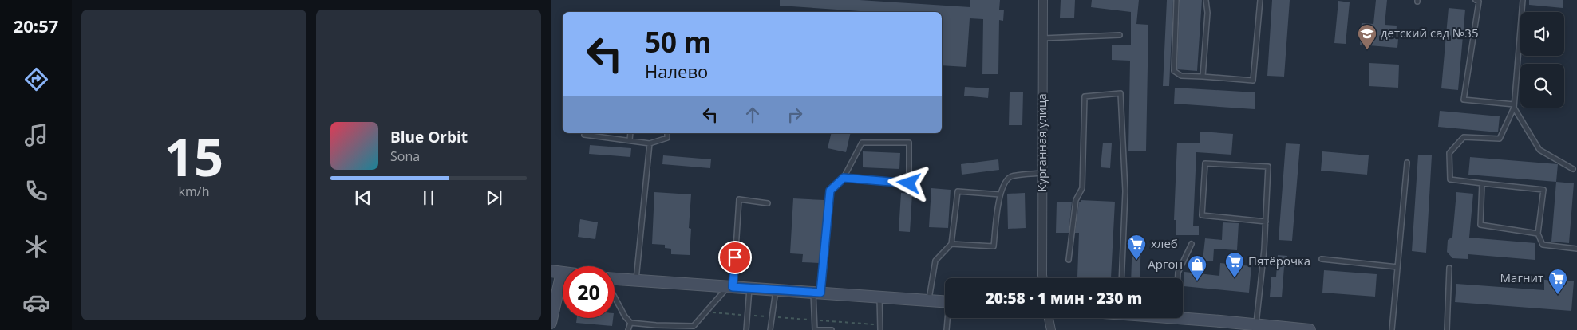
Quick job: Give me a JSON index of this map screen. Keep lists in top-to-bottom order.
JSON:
{
  "streets": {
    "street": ["Курганная улица"]
  },
  "places": {
    "school or university": ["детский сад №35"],
    "supermarket": ["хлеб", "Пятёрочка", "Магнит"],
    "shop": ["Аргон"]
  },
  "page": {
    "tabs": "20:57",
    "tile": ["15", "km/h"],
    "turn": ["50 m", "Налево"],
    "song": ["Blue Orbit", "Sona"],
    "limit": "20",
    "trip": "20:58 · 1 мин · 230 m"
  }
}
